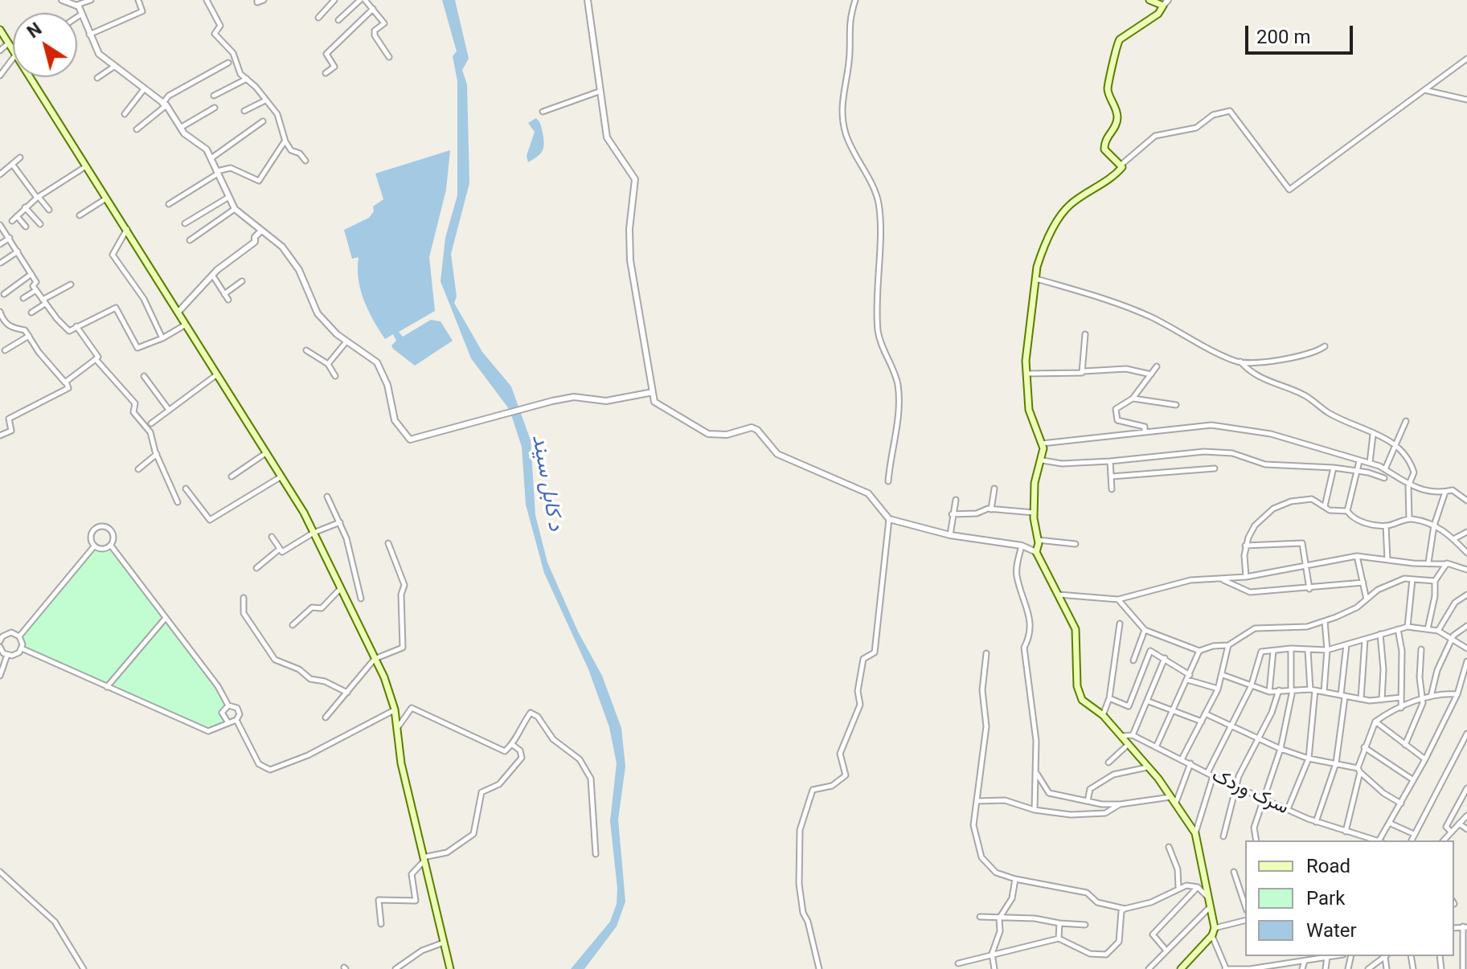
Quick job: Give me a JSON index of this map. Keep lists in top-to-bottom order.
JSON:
{
  "streets": {
    "street": ["سرک وردک"]
  },
  "water": ["د کابل سيند"],
  "legend": ["Road", "Park", "Water"],
  "scale_bar": "200 m",
  "north": "top left"
}
